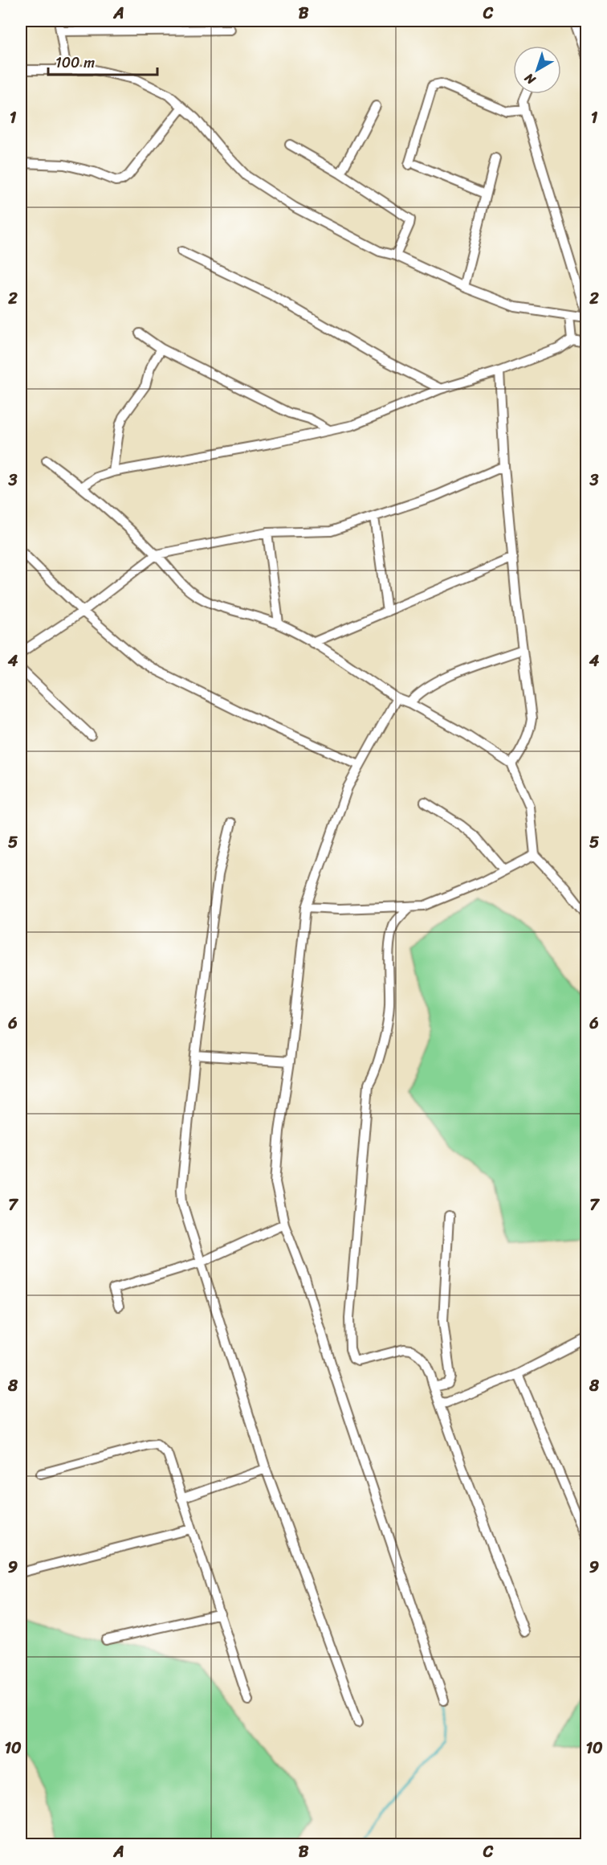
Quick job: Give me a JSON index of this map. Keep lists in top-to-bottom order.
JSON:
{
  "scale_bar": "100 m",
  "north": "bottom left",
  "grid": {
    "columns": ["A", "B", "C"],
    "rows": [
      "1",
      "2",
      "3",
      "4",
      "5",
      "6",
      "7",
      "8",
      "9",
      "10"
    ]
  }
}
